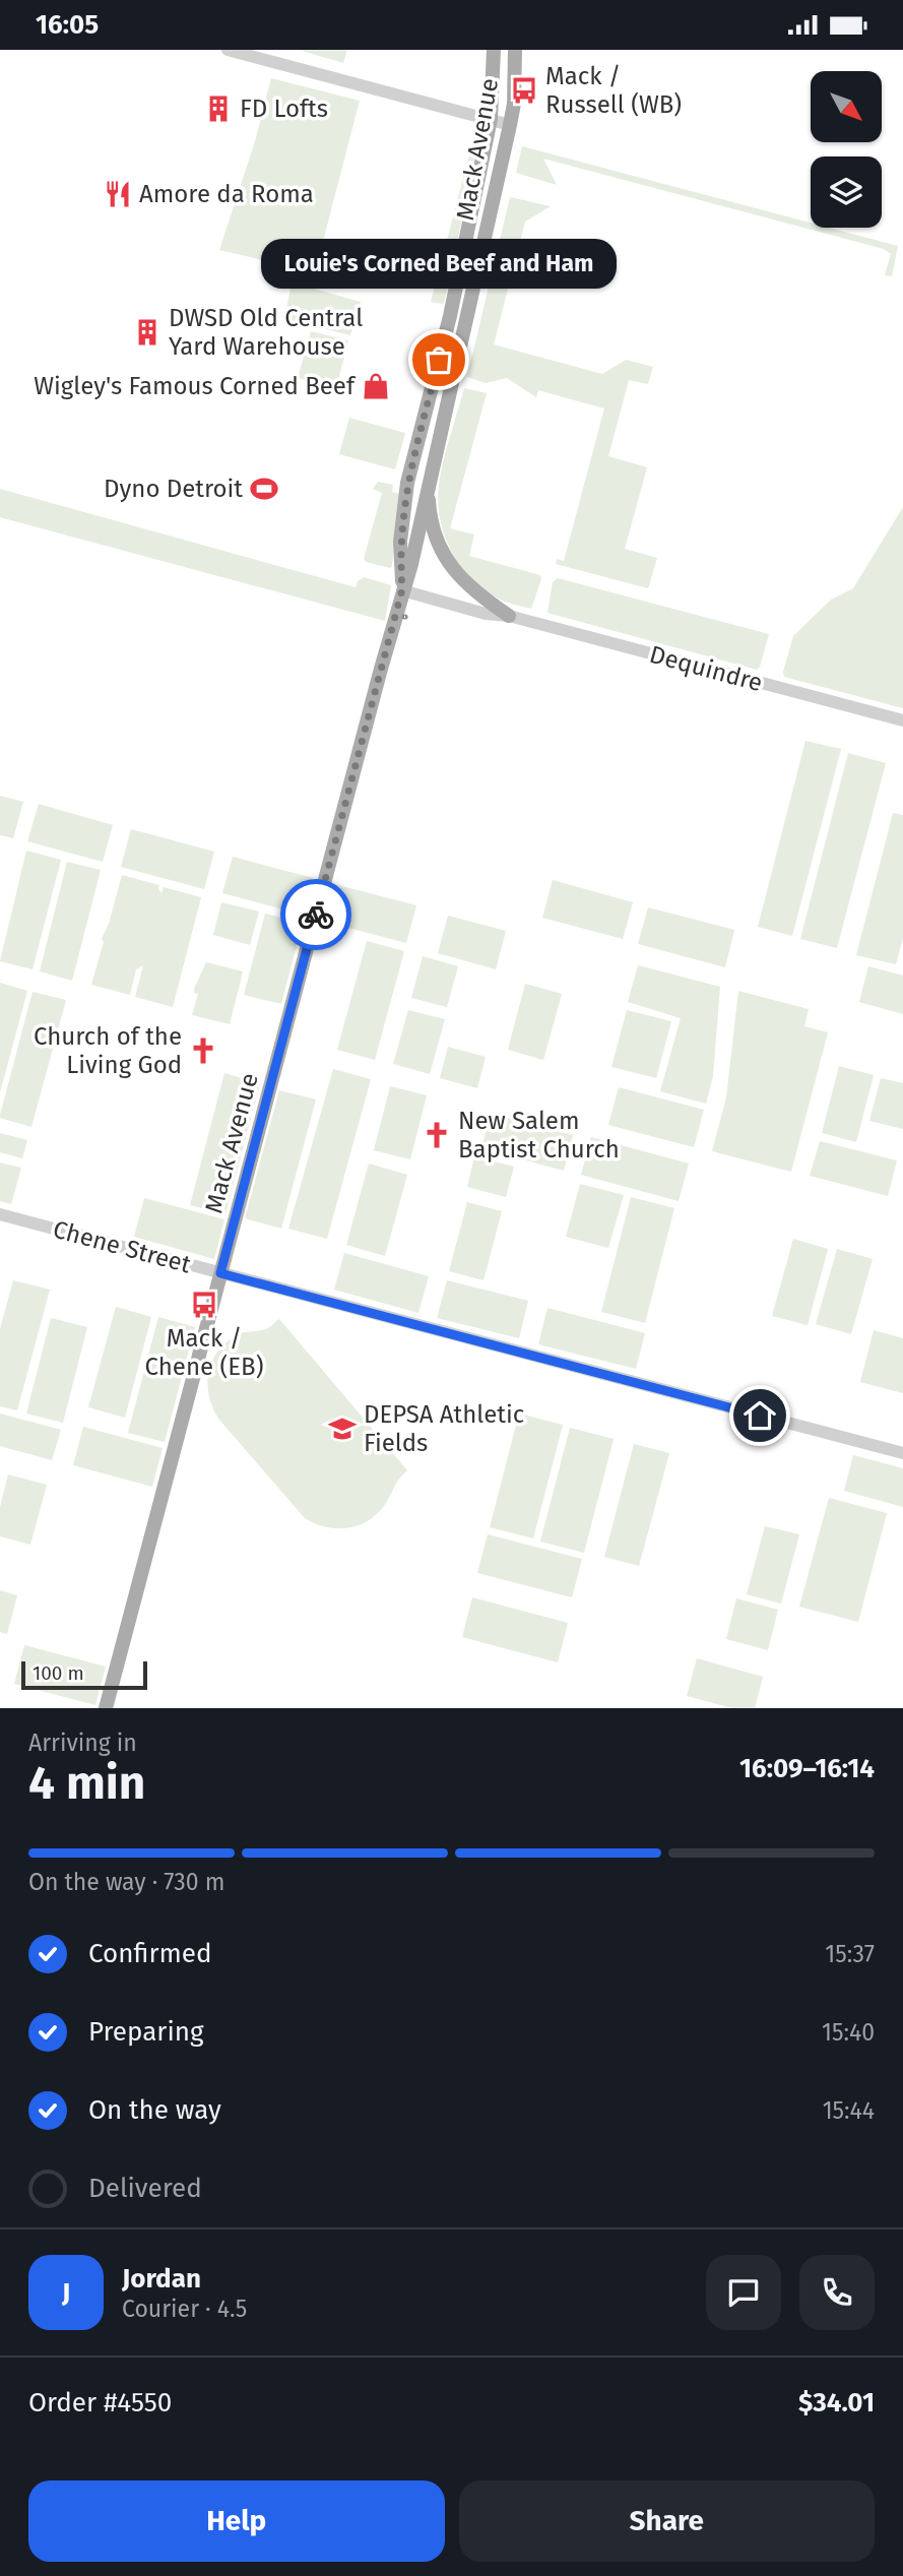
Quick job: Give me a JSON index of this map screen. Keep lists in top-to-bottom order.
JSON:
{
  "streets": {
    "main road": ["Mack Avenue"],
    "street": ["Dequindre", "Chene Street"]
  },
  "crossings": [
    ["Mack Avenue", "Dequindre"],
    ["Mack Avenue", "Chene Street"]
  ],
  "places": {
    "bus stop": ["Mack / Russell (WB)", "Mack / Chene (EB)"],
    "building": ["FD Lofts", "DWSD Old Central Yard Warehouse"],
    "restaurant": ["Amore da Roma"],
    "other": ["Louie's Corned Beef and Ham"],
    "shop": ["Wigley's Famous Corned Beef"],
    "sports": ["Dyno Detroit"],
    "church": ["Church of the Living God", "New Salem Baptist Church"],
    "school or university": ["DEPSA Athletic Fields"]
  },
  "scale_bar": "100 m",
  "north": "bottom right",
  "page": {
    "status": "16:05",
    "bubble": "Louie's Corned Beef and Ham",
    "scale": "100 m",
    "heading": ["4 min", "Arriving in", "16:09–16:14"],
    "panel": [
      "Jordan",
      "Courier · 4.5",
      "Order #4550",
      "$34.01"
    ],
    "bar": "On the way · 730 m",
    "list": [
      ["Confirmed", "15:37"],
      ["Preparing", "15:40"],
      ["On the way", "15:44"],
      "Delivered"
    ],
    "round": "J",
    "buttons": ["Help", "Share"]
  }
}
